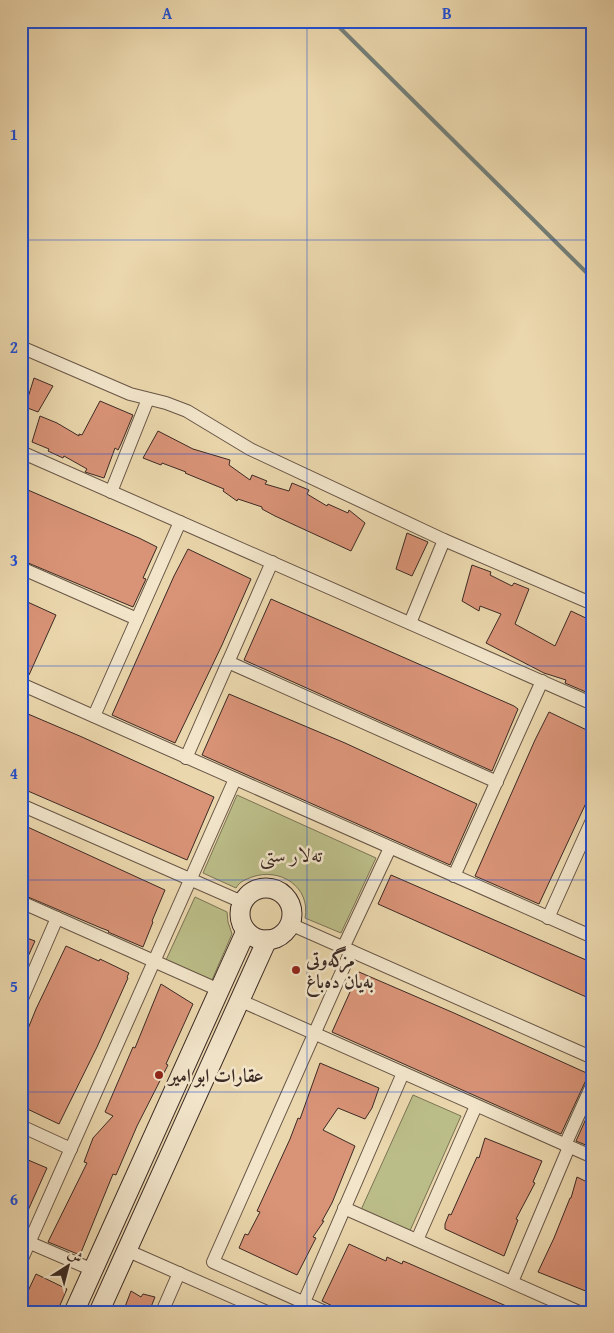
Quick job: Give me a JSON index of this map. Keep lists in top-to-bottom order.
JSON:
{
  "districts": ["ته‌لار ستی"],
  "places": ["مزگەوتی بەیان دەباغ", "عقارات ابو امير"],
  "north": "top right",
  "grid": {
    "columns": ["A", "B"],
    "rows": [
      "1",
      "2",
      "3",
      "4",
      "5",
      "6"
    ]
  }
}
